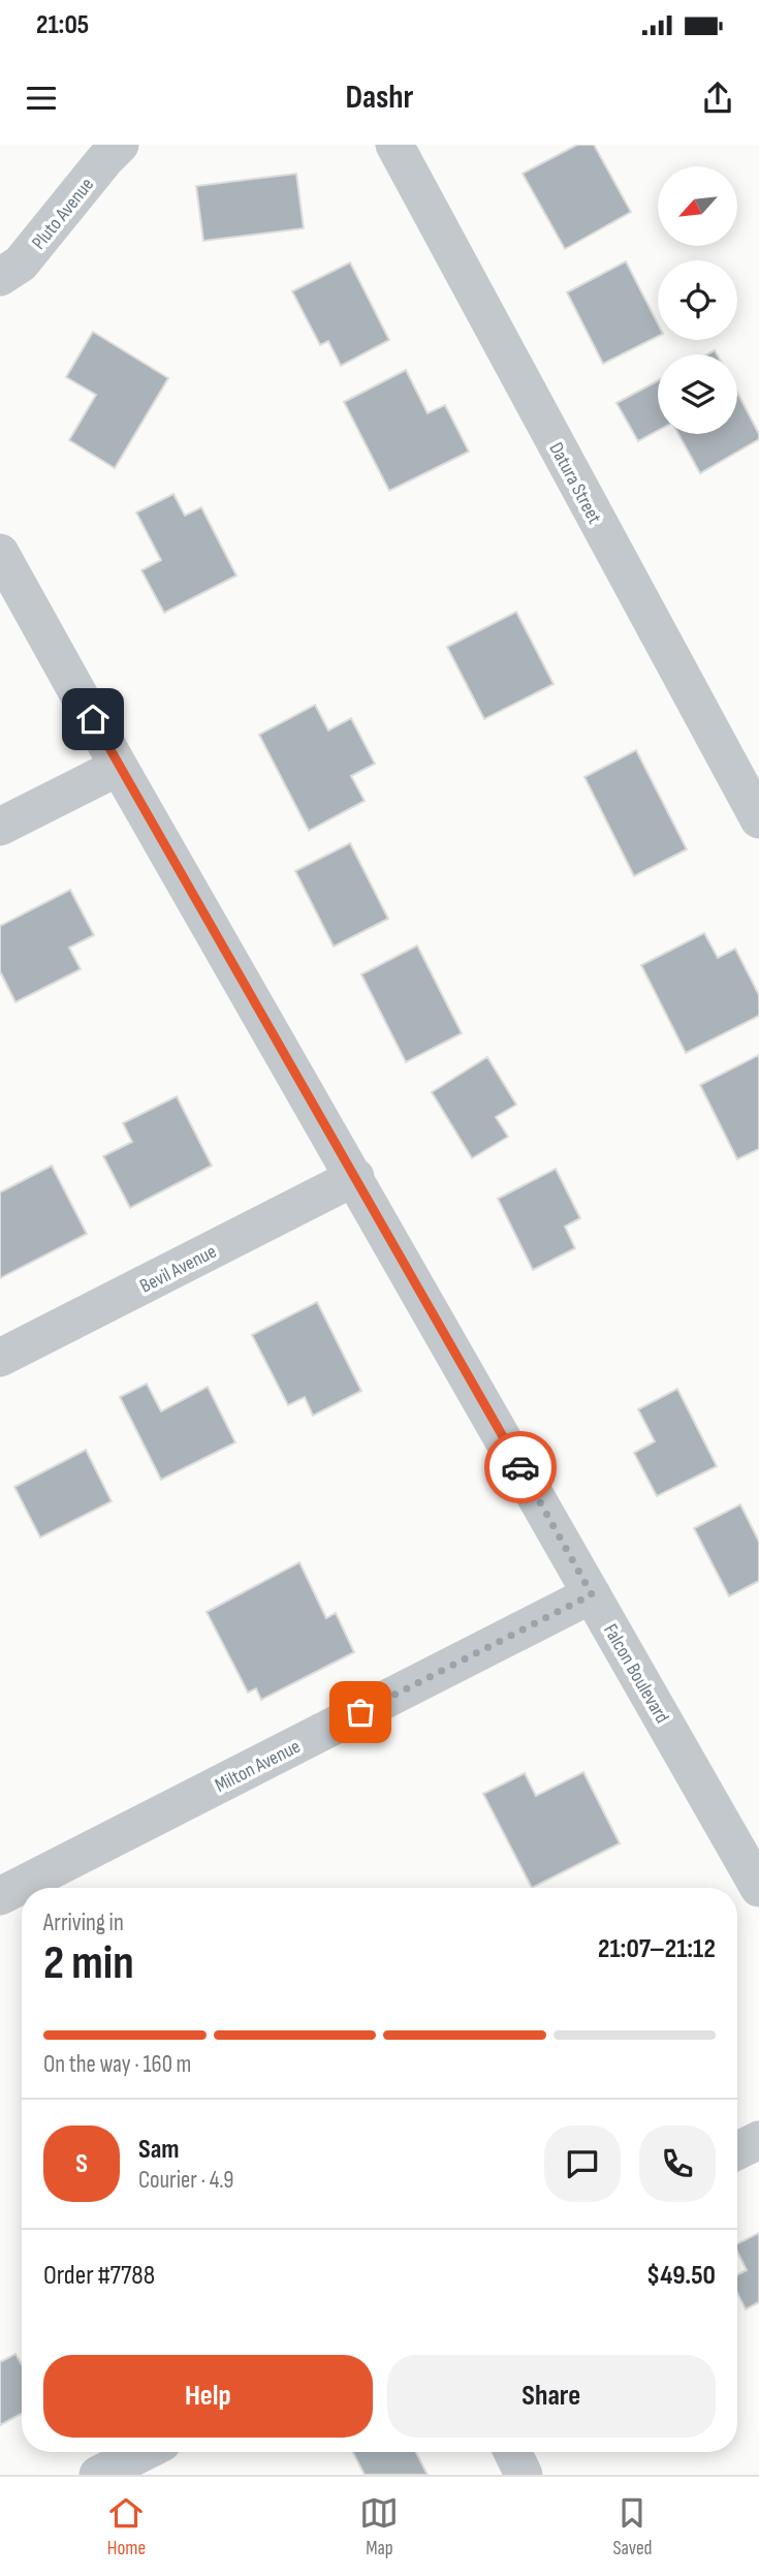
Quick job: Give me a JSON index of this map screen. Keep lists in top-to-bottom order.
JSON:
{
  "streets": {
    "street": [
      "Pluto Avenue",
      "Datura Street",
      "Bevil Avenue",
      "Falcon Boulevard",
      "Milton Avenue"
    ]
  },
  "crossings": [
    ["Bevil Avenue", "Falcon Boulevard"],
    ["Falcon Boulevard", "Milton Avenue"]
  ],
  "north": "bottom left",
  "page": {
    "status": "21:05",
    "header": "Dashr",
    "heading": ["2 min", "Arriving in", "21:07–21:12"],
    "panel": [
      "Sam",
      "Courier · 4.9",
      "Order #7788",
      "$49.50"
    ],
    "bar": "On the way · 160 m",
    "round": "S",
    "buttons": ["Help", "Share"],
    "tabs": ["Home", "Map", "Saved"]
  }
}
